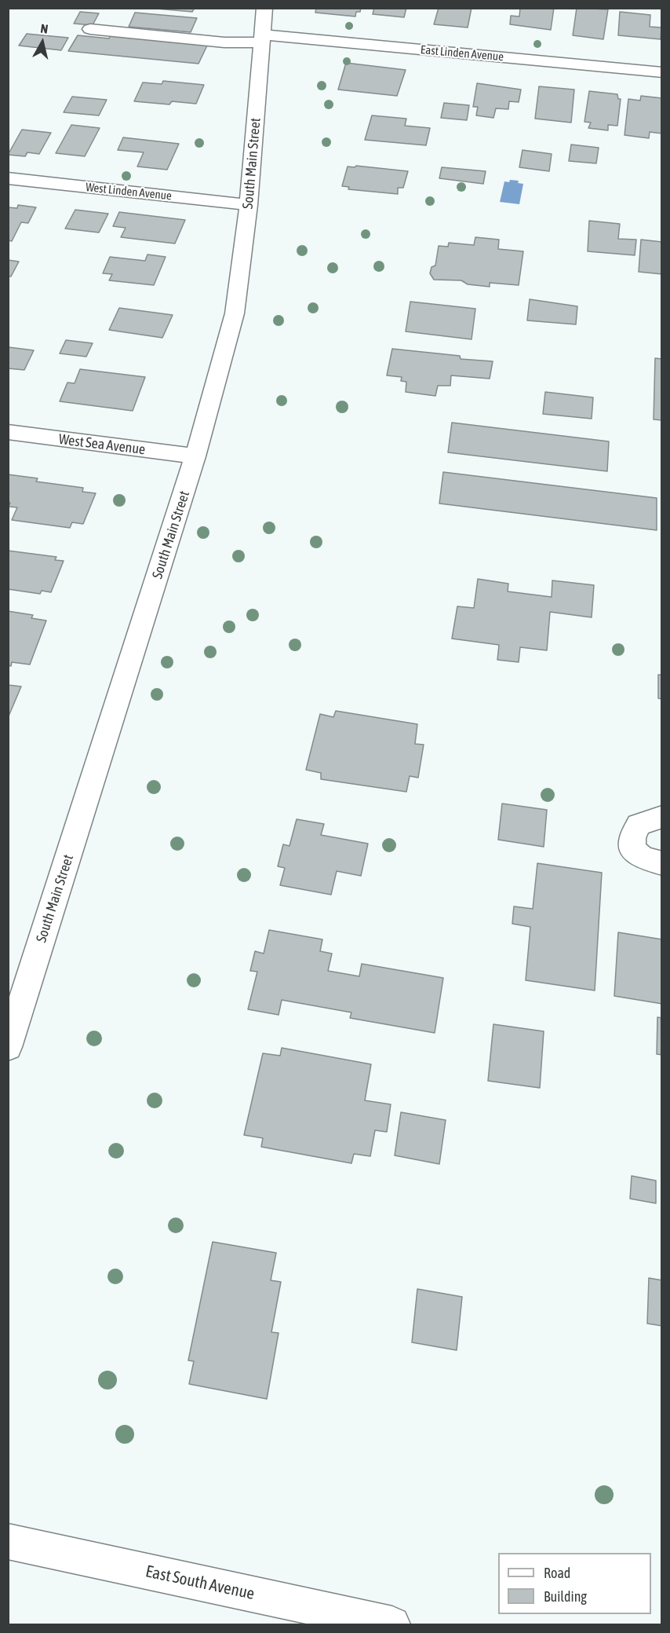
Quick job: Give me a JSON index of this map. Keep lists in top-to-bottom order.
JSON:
{
  "streets": {
    "street": [
      "East Linden Avenue",
      "South Main Street",
      "West Linden Avenue",
      "West Sea Avenue",
      "East South Avenue"
    ]
  },
  "crossings": [
    ["East Linden Avenue", "South Main Street"],
    ["South Main Street", "West Linden Avenue"],
    ["South Main Street", "West Sea Avenue"]
  ],
  "legend": ["Road", "Building"],
  "north": "top"
}
